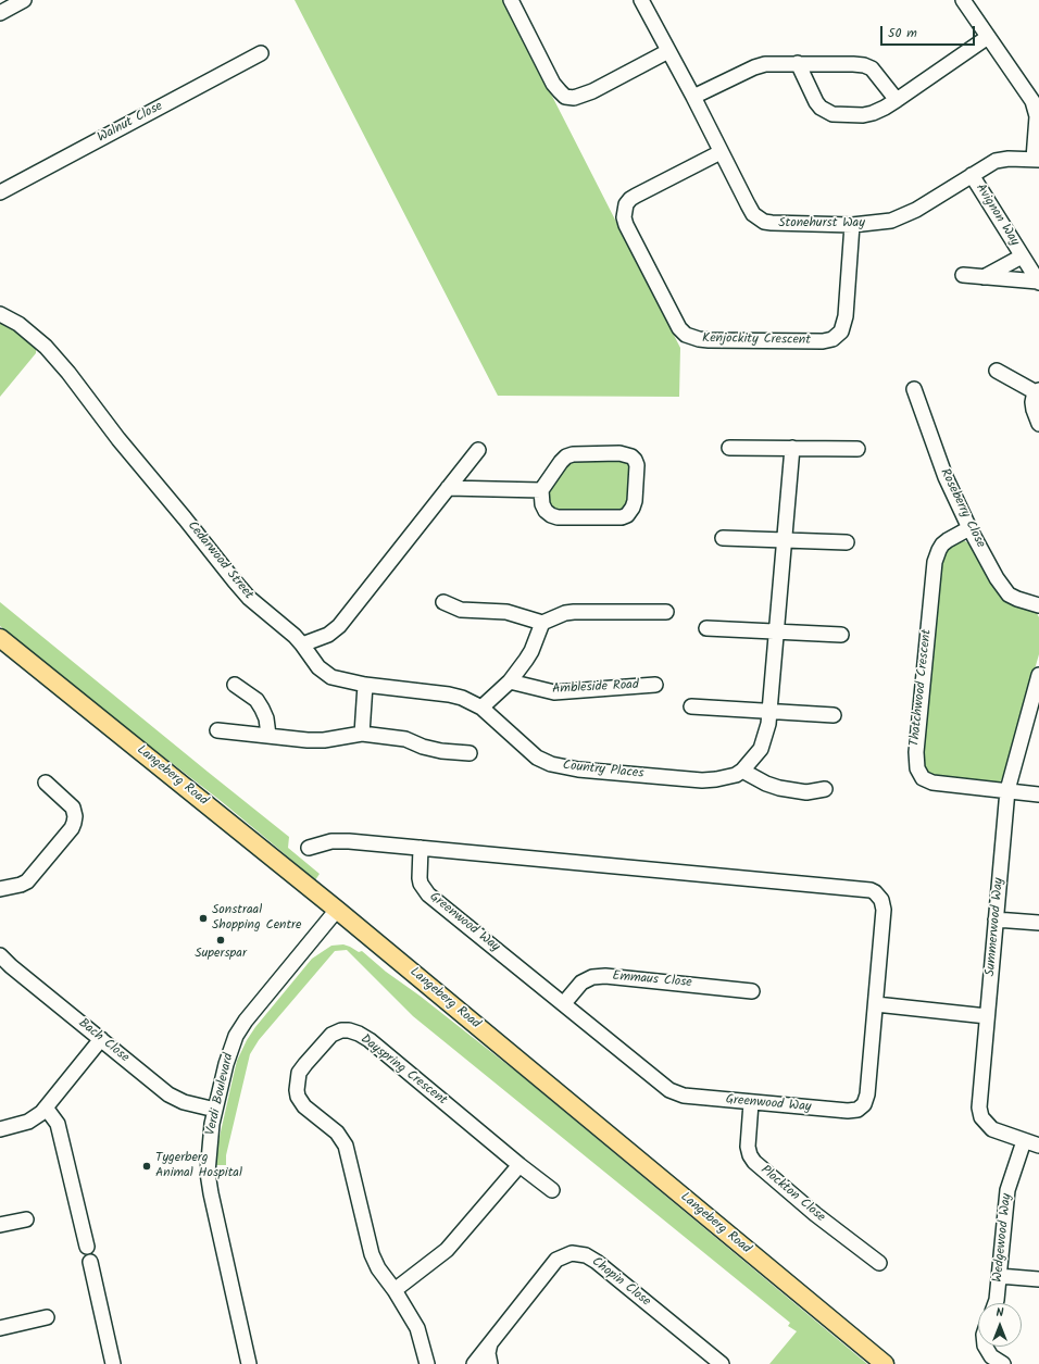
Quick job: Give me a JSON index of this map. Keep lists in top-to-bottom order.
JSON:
{
  "streets": {
    "main road": ["Langeberg Road"],
    "street": [
      "Walnut Close",
      "Avignon Way",
      "Stonehurst Way",
      "Kenjockity Crescent",
      "Roseberry Close",
      "Cedarwood Street",
      "Ambleside Road",
      "Thatchwood Crescent",
      "Country Places",
      "Greenwood Way",
      "Summerwood Way",
      "Emmaus Close",
      "Bach Close",
      "Dayspring Crescent",
      "Verdi Boulevard",
      "Plockton Close",
      "Wedgewood Way",
      "Chopin Close"
    ]
  },
  "crossings": [
    ["Avignon Way", "Stonehurst Way"],
    ["Stonehurst Way", "Kenjockity Crescent"],
    ["Roseberry Close", "Thatchwood Crescent"],
    ["Cedarwood Street", "Country Places"],
    ["Thatchwood Crescent", "Summerwood Way"],
    ["Langeberg Road", "Verdi Boulevard"],
    ["Greenwood Way", "Emmaus Close"],
    ["Greenwood Way", "Plockton Close"],
    ["Summerwood Way", "Wedgewood Way"],
    ["Bach Close", "Verdi Boulevard"]
  ],
  "places": ["Sonstraal Shopping Centre", "Superspar", "Tygerberg Animal Hospital"],
  "scale_bar": "50 m",
  "north": "top"
}
